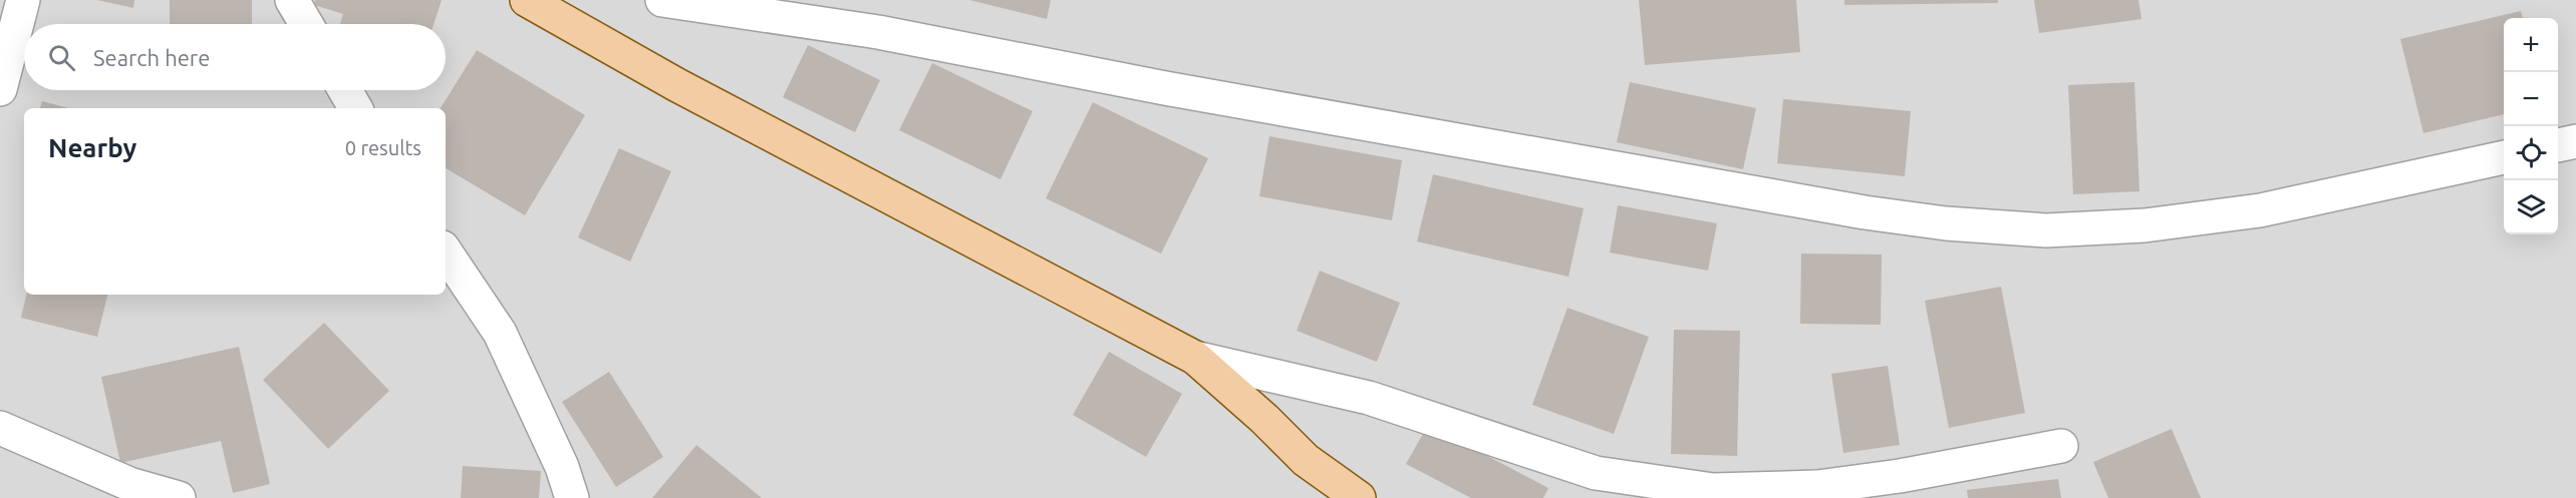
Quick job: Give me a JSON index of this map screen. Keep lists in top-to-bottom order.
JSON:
{
  "page": {
    "map_buttons": ["+", "−"],
    "search": "Search here",
    "heading": ["Nearby", "0 results"]
  }
}
